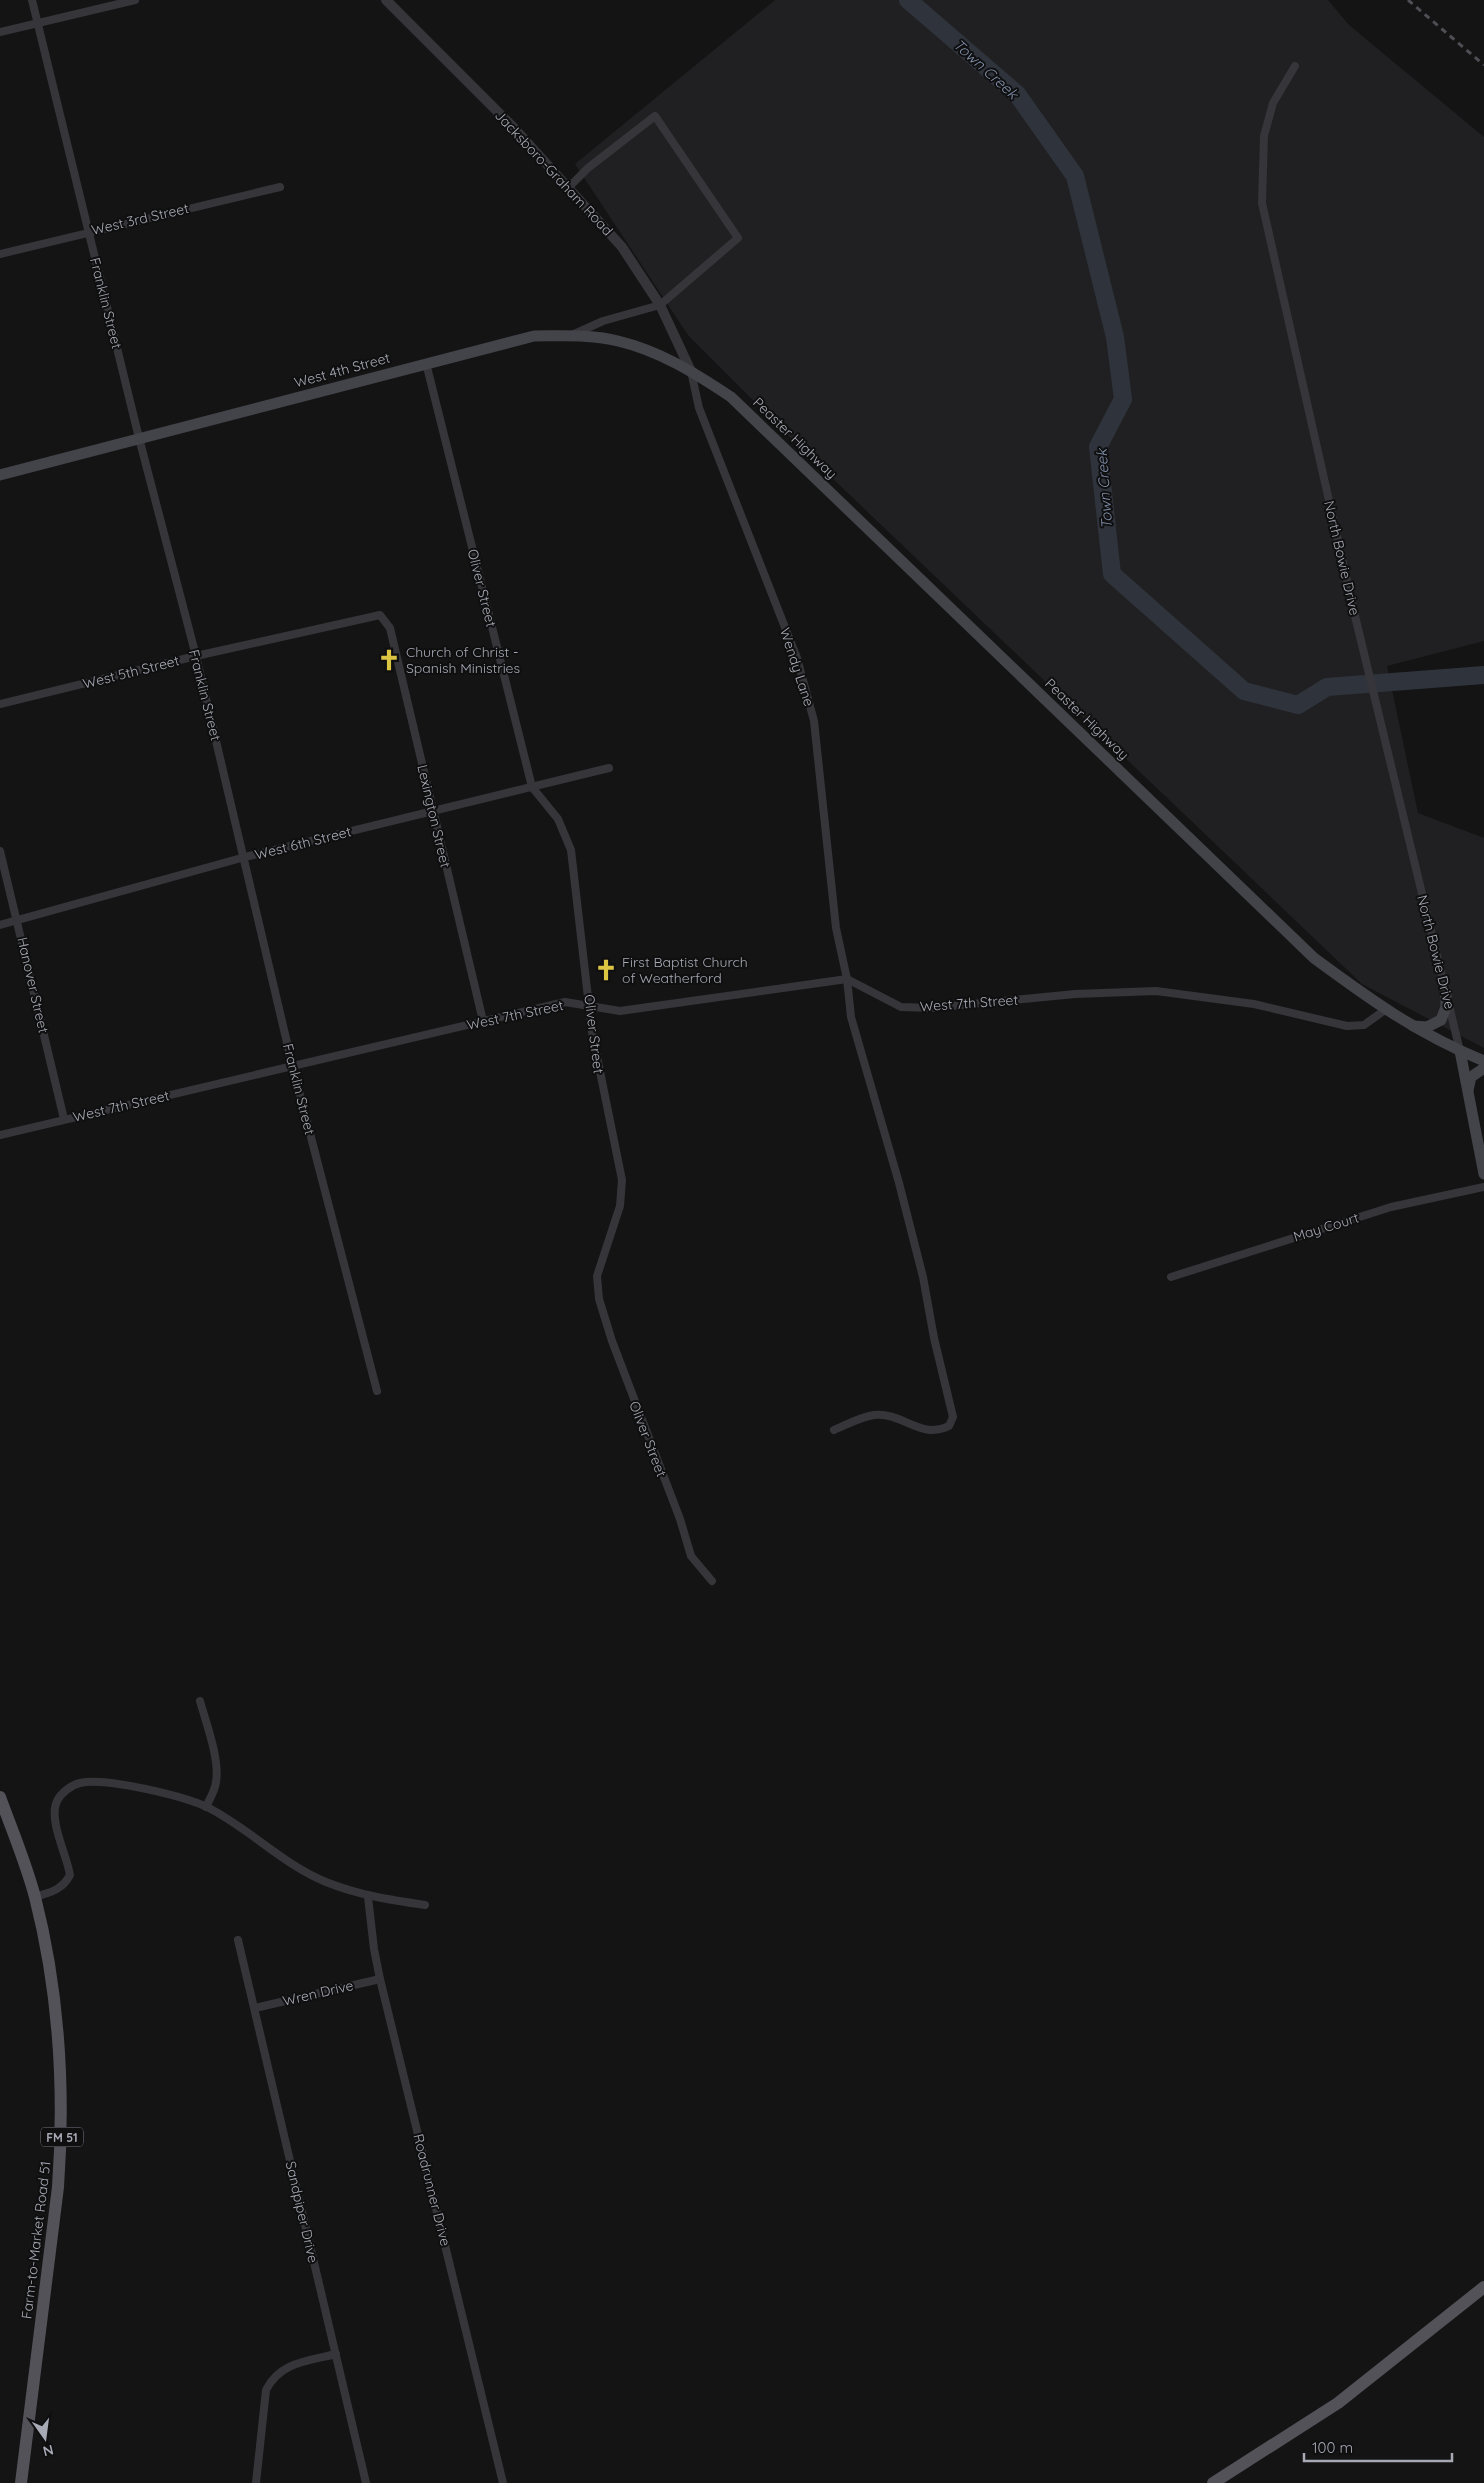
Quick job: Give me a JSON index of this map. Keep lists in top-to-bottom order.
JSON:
{
  "streets": {
    "main road": [
      "West 4th Street",
      "Peaster Highway",
      "FM 51",
      "Farm-to-Market Road 51"
    ],
    "street": [
      "Jacksboro-Graham Road",
      "West 3rd Street",
      "Franklin Street",
      "North Bowie Drive",
      "Oliver Street",
      "Wendy Lane",
      "West 5th Street",
      "Lexington Street",
      "West 6th Street",
      "Hanover Street",
      "West 7th Street",
      "May Court",
      "Wren Drive",
      "Roadrunner Drive",
      "Sandpiper Drive"
    ]
  },
  "crossings": [
    ["Jacksboro-Graham Road", "West 4th Street"],
    ["Jacksboro-Graham Road", "Peaster Highway"],
    ["Jacksboro-Graham Road", "Wendy Lane"],
    ["West 3rd Street", "Franklin Street"],
    ["Franklin Street", "West 4th Street"],
    ["Franklin Street", "West 5th Street"],
    ["Franklin Street", "West 6th Street"],
    ["Franklin Street", "West 7th Street"],
    ["West 4th Street", "Peaster Highway"],
    ["West 4th Street", "Oliver Street"],
    ["West 4th Street", "Wendy Lane"],
    ["Peaster Highway", "North Bowie Drive"],
    ["Peaster Highway", "Wendy Lane"],
    ["Peaster Highway", "West 7th Street"],
    ["Oliver Street", "West 6th Street"],
    ["Oliver Street", "West 7th Street"],
    ["Wendy Lane", "West 7th Street"],
    ["West 5th Street", "Lexington Street"],
    ["Lexington Street", "West 6th Street"],
    ["Lexington Street", "West 7th Street"],
    ["West 6th Street", "Hanover Street"],
    ["Hanover Street", "West 7th Street"],
    ["Wren Drive", "Roadrunner Drive"],
    ["Wren Drive", "Sandpiper Drive"]
  ],
  "water": ["Town Creek"],
  "places": {
    "church": ["Church of Christ - Spanish Ministries", "First Baptist Church of Weatherford"]
  },
  "scale_bar": "100 m",
  "north": "bottom"
}
